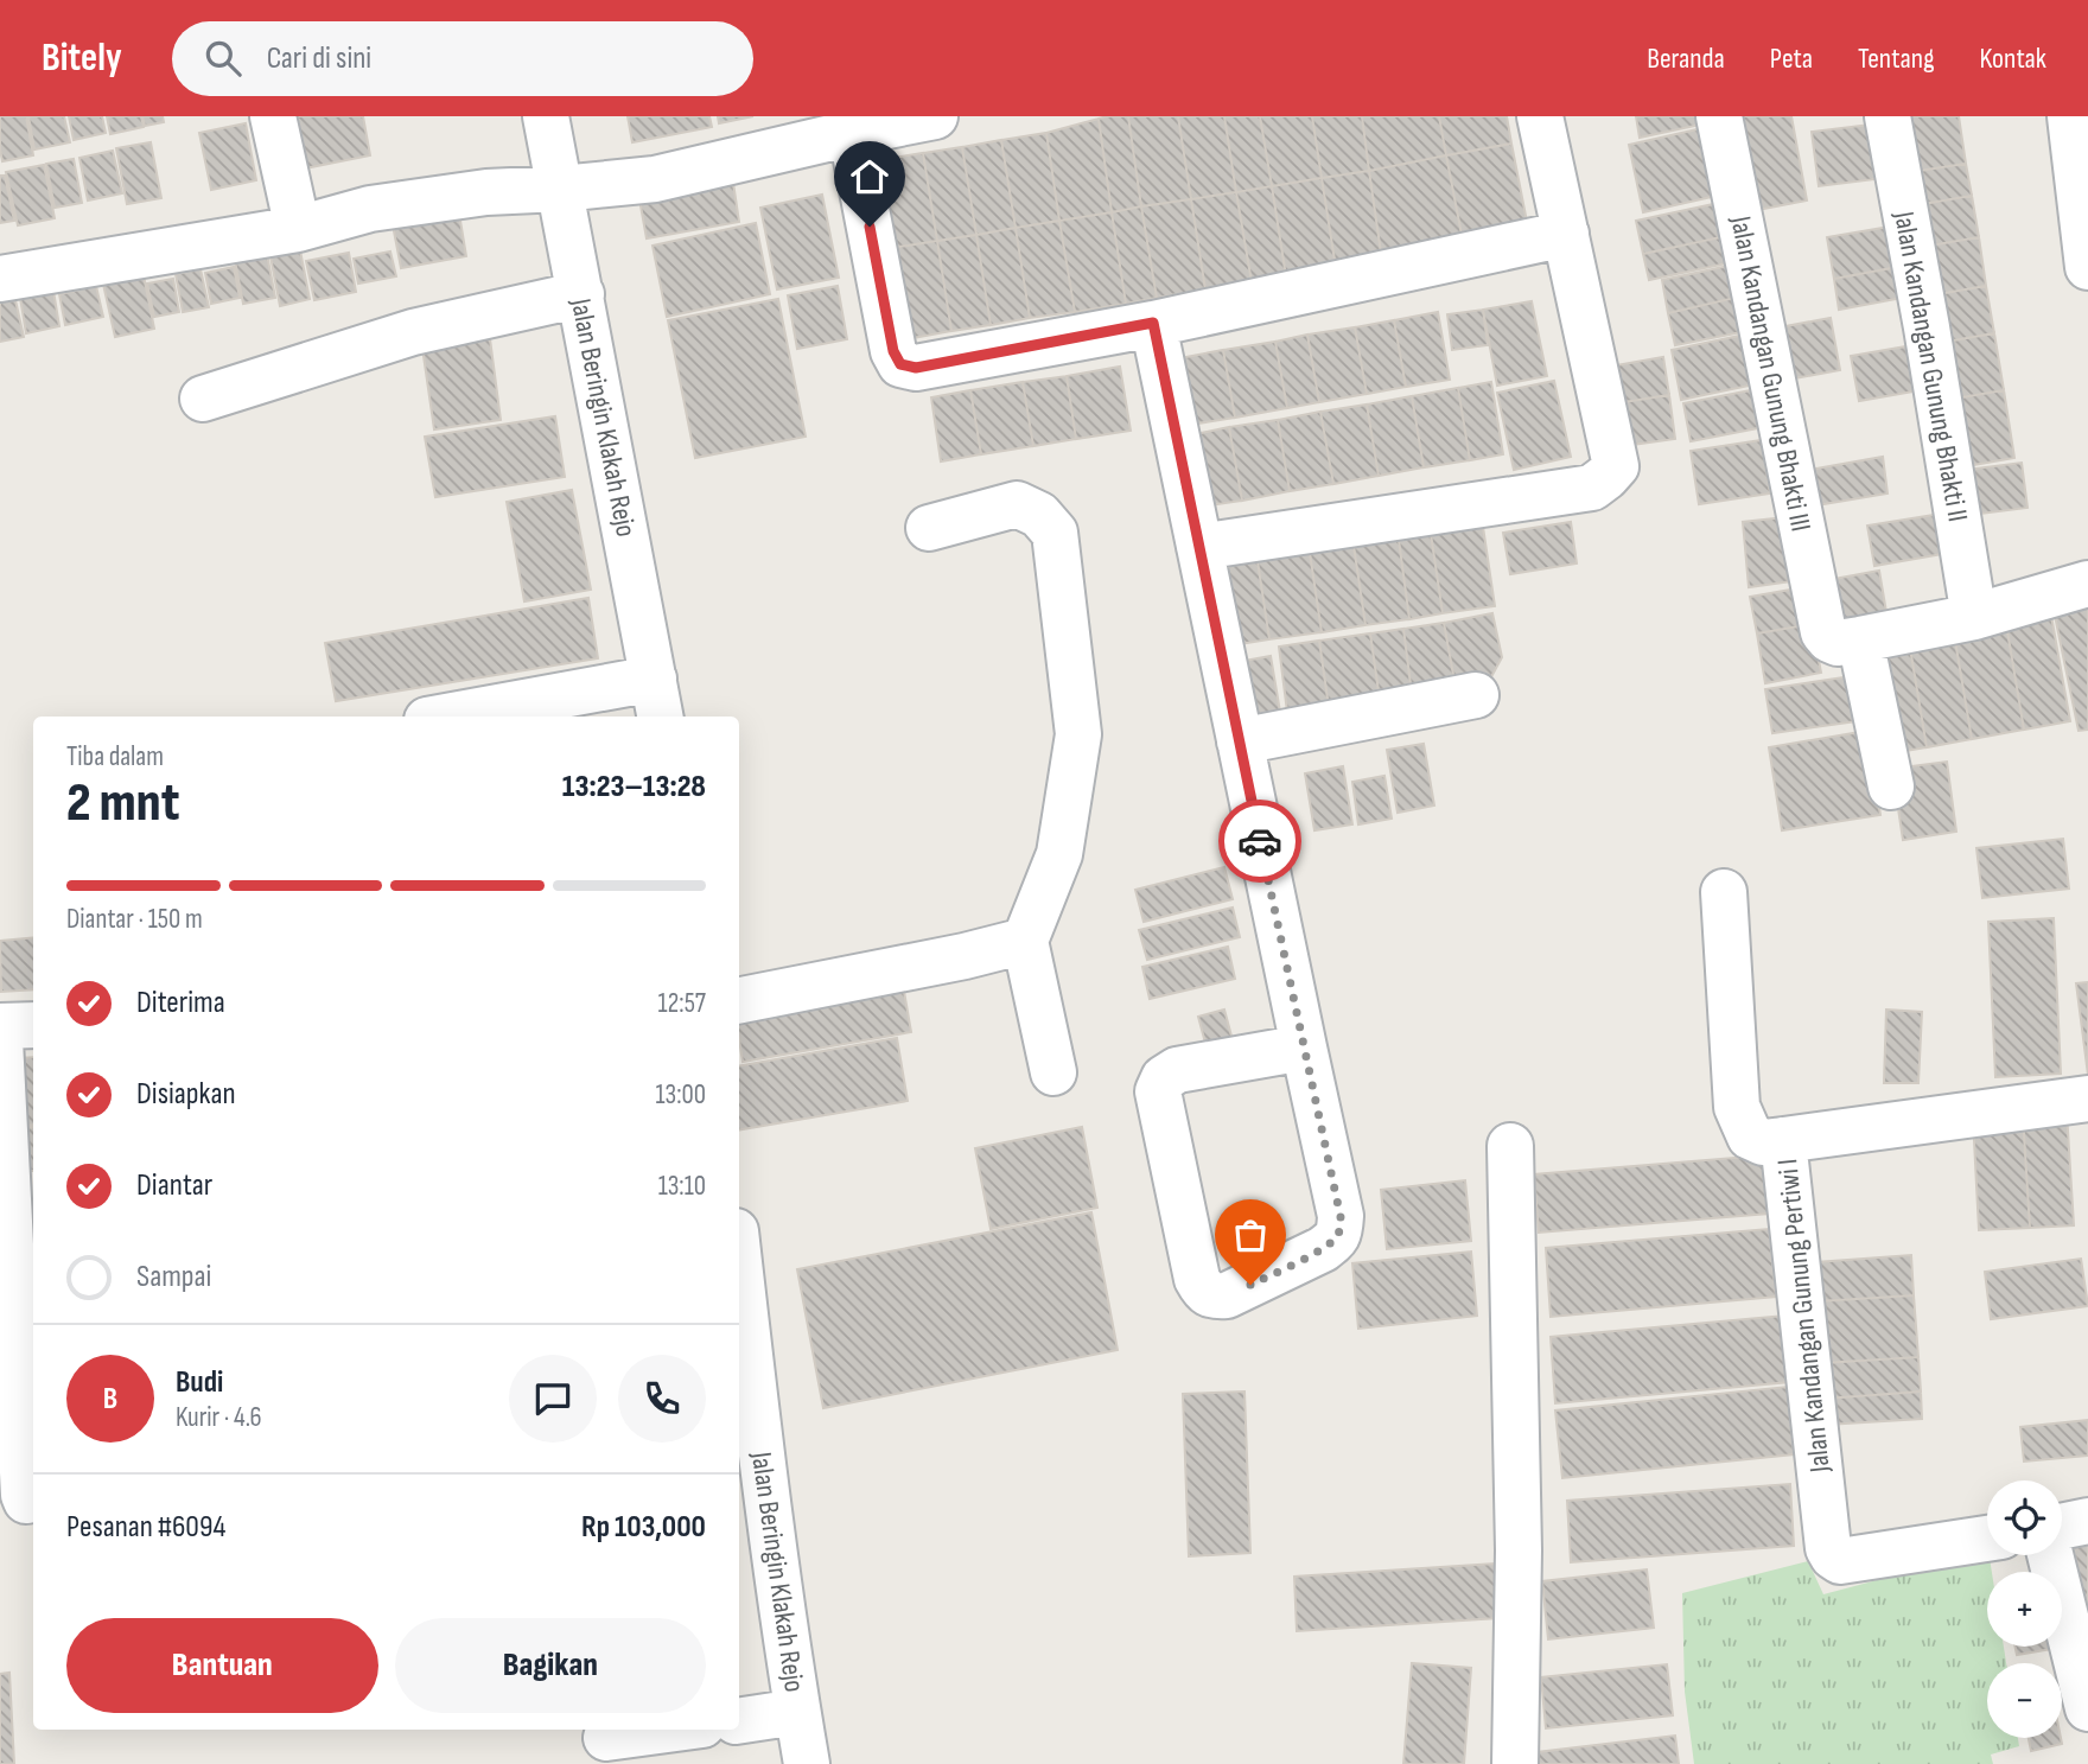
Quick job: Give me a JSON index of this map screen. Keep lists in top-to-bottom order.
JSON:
{
  "streets": {
    "street": [
      "Jalan Kandangan Gunung Bhakti II",
      "Jalan Kandangan Gunung Bhakti III",
      "Jalan Beringin Klakah Rejo",
      "Jalan Kandangan Gunung Pertiwi I"
    ]
  },
  "page": {
    "header": "Bitely",
    "search": "Cari di sini",
    "nav": [
      "Beranda",
      "Peta",
      "Tentang",
      "Kontak"
    ],
    "heading": ["2 mnt", "Tiba dalam", "13:23–13:28"],
    "panel": [
      "Budi",
      "Kurir · 4.6",
      "Pesanan #6094",
      "Rp 103,000"
    ],
    "bar": "Diantar · 150 m",
    "list": [
      ["Diterima", "12:57"],
      ["Disiapkan", "13:00"],
      ["Diantar", "13:10"],
      "Sampai"
    ],
    "round": "B",
    "map_buttons": ["+", "−"],
    "buttons": ["Bantuan", "Bagikan"]
  }
}
